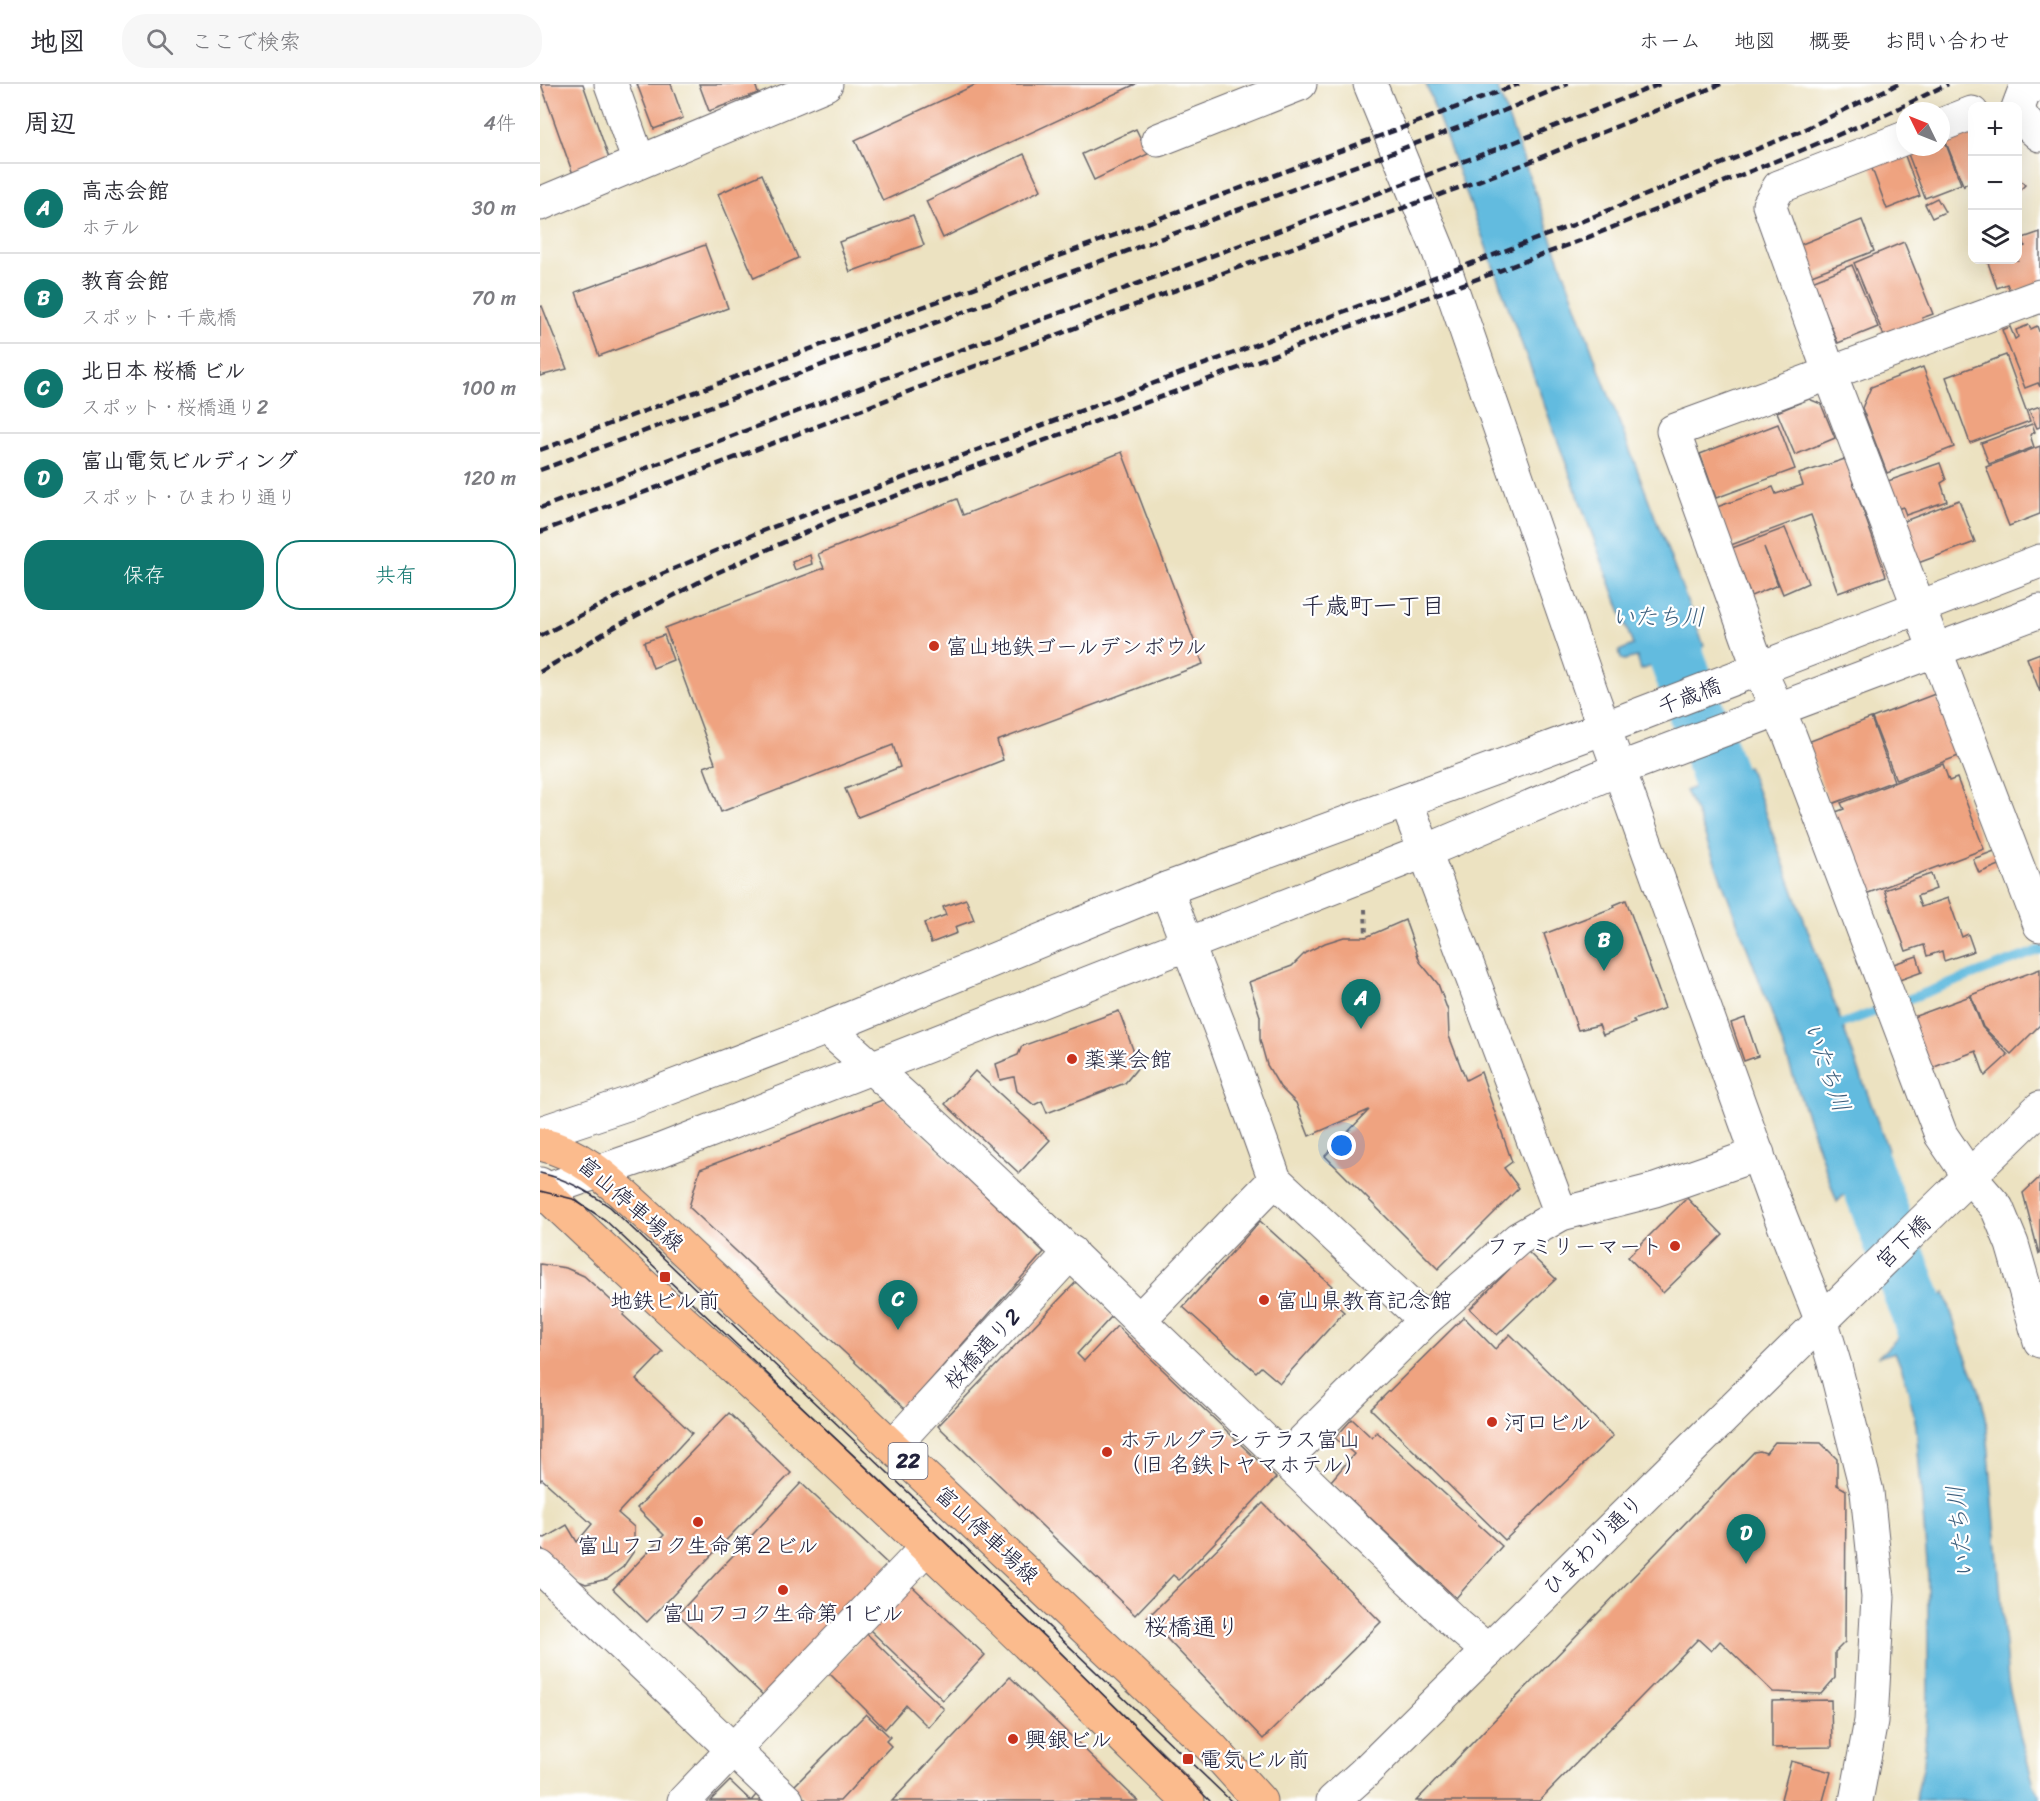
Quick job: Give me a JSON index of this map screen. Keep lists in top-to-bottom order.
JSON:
{
  "streets": {
    "main road": ["富山停車場線", "22"],
    "street": [
      "千歳橋",
      "宮下橋",
      "桜橋通り2",
      "ひまわり通り"
    ]
  },
  "crossings": [
    ["千歳橋", "富山停車場線"],
    ["千歳橋", "22"],
    ["富山停車場線", "桜橋通り2"],
    ["宮下橋", "ひまわり通り"]
  ],
  "districts": ["千歳町一丁目", "桜橋通り"],
  "water": ["いたち川"],
  "places": {
    "other": [
      "富山地鉄ゴールデンボウル",
      "薬業会館",
      "ファミリーマート",
      "富山県教育記念館",
      "河口ビル",
      "ホテルグランテラス富山 （旧 名鉄トヤマホテル）",
      "富山フコク生命第２ビル",
      "富山フコク生命第１ビル",
      "興銀ビル"
    ],
    "transit": ["地鉄ビル前", "電気ビル前"]
  },
  "north": "top left",
  "page": {
    "header": "地図",
    "search": "ここで検索",
    "nav": [
      "ホーム",
      "地図",
      "概要",
      "お問い合わせ"
    ],
    "heading": ["周辺", "4件"],
    "map_buttons": ["+", "−"],
    "list": [
      {
        "mark": "A",
        "name": "高志会館",
        "note": "ホテル",
        "value": "30 m"
      },
      {
        "mark": "B",
        "name": "教育会館",
        "note": "スポット · 千歳橋",
        "value": "70 m"
      },
      {
        "mark": "C",
        "name": "北日本 桜橋 ビル",
        "note": "スポット · 桜橋通り2",
        "value": "100 m"
      },
      {
        "mark": "D",
        "name": "富山電気ビルディング",
        "note": "スポット · ひまわり通り",
        "value": "120 m"
      }
    ],
    "buttons": ["保存", "共有"],
    "pins": [
      "B",
      "A",
      "C",
      "D"
    ]
  }
}
